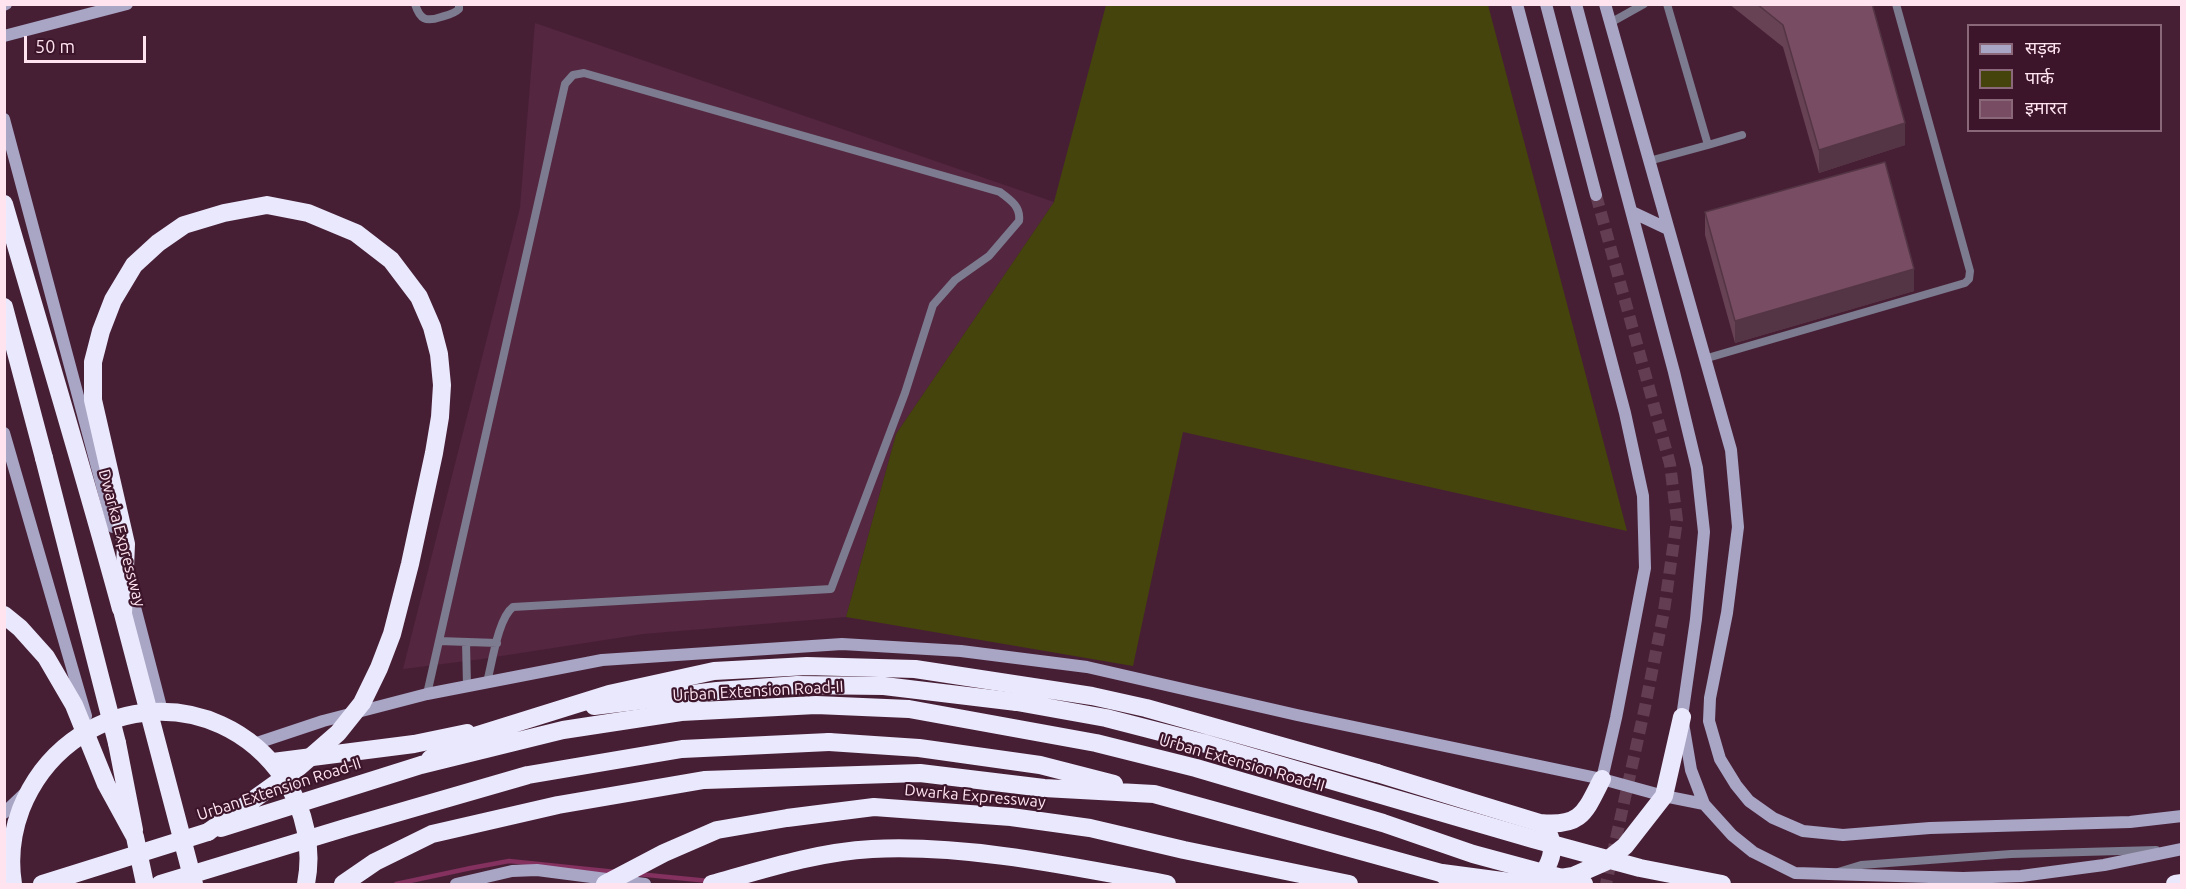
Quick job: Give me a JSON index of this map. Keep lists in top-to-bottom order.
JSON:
{
  "streets": {
    "highway": ["Dwarka Expressway", "Urban Extension Road-II"]
  },
  "legend": ["सड़क", "पार्क", "इमारत"],
  "scale_bar": "50 m"
}
